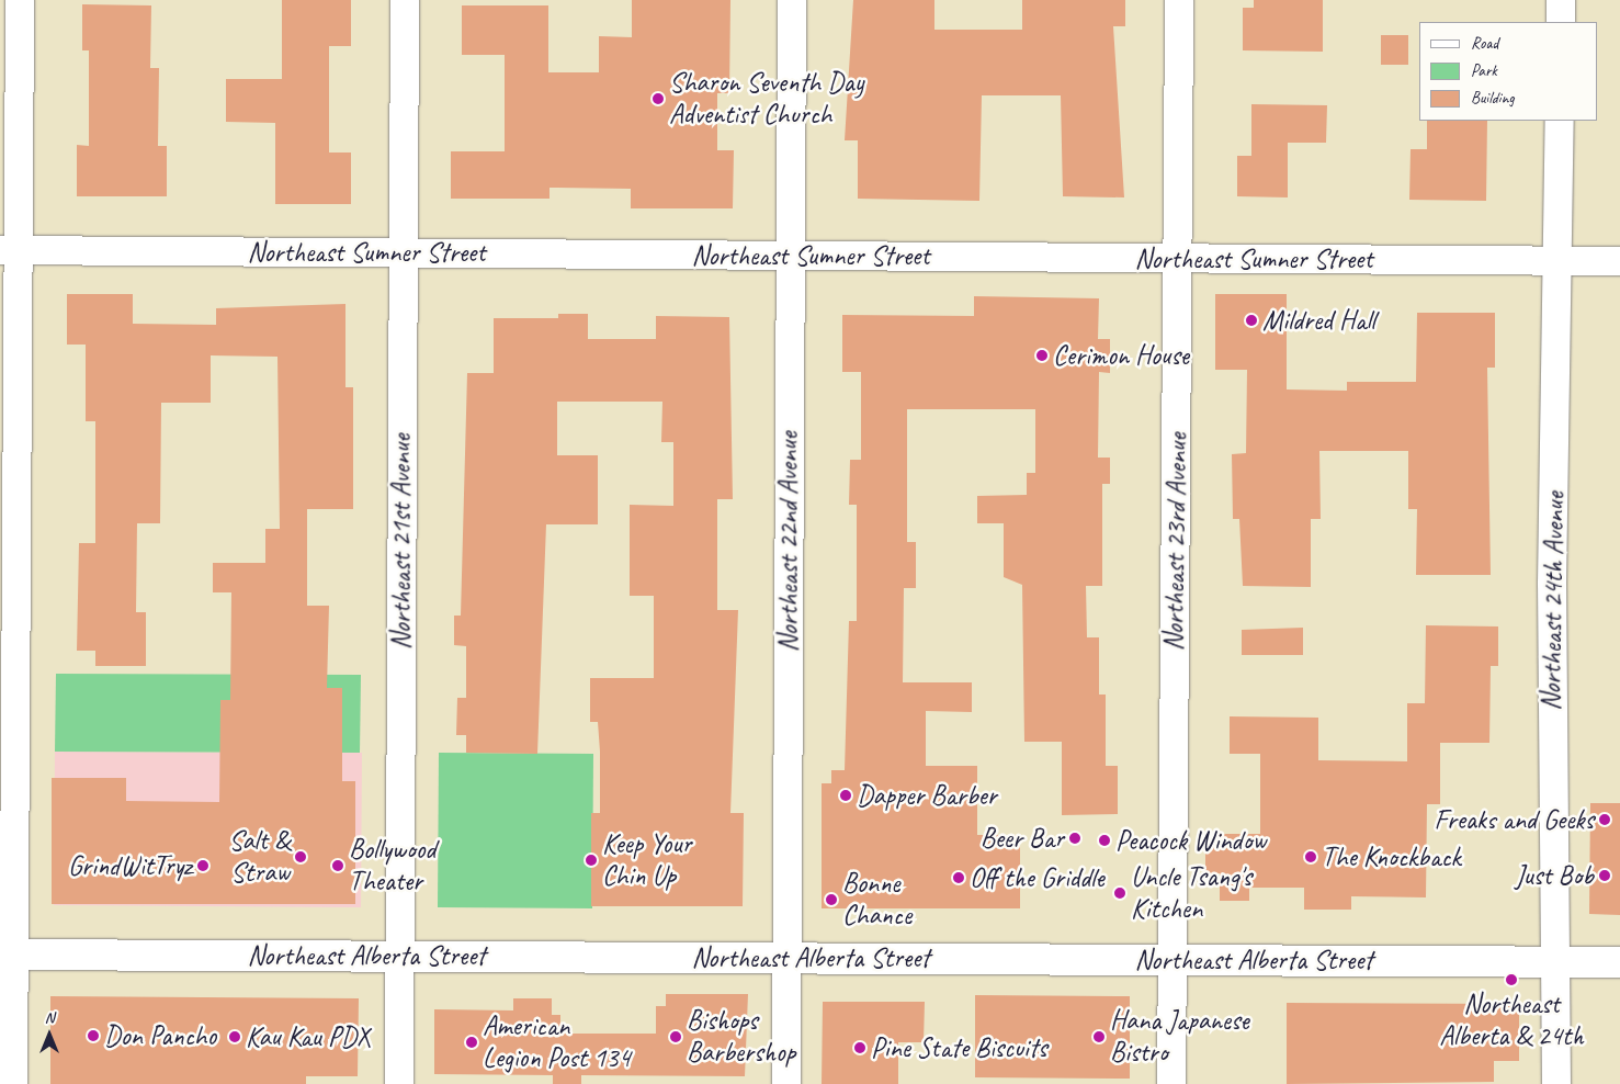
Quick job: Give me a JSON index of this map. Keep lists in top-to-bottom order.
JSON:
{
  "streets": {
    "street": [
      "Northeast Sumner Street",
      "Northeast 21st Avenue",
      "Northeast 22nd Avenue",
      "Northeast 23rd Avenue",
      "Northeast 24th Avenue",
      "Northeast Alberta Street"
    ]
  },
  "crossings": [
    ["Northeast Sumner Street", "Northeast 21st Avenue"],
    ["Northeast Sumner Street", "Northeast 22nd Avenue"],
    ["Northeast Sumner Street", "Northeast 23rd Avenue"],
    ["Northeast Sumner Street", "Northeast 24th Avenue"],
    ["Northeast 21st Avenue", "Northeast Alberta Street"],
    ["Northeast 22nd Avenue", "Northeast Alberta Street"],
    ["Northeast 23rd Avenue", "Northeast Alberta Street"],
    ["Northeast 24th Avenue", "Northeast Alberta Street"]
  ],
  "places": [
    "Sharon Seventh Day Adventist Church",
    "Mildred Hall",
    "Cerimon House",
    "Dapper Barber",
    "Freaks and Geeks",
    "Beer Bar",
    "Peacock Window",
    "Salt & Straw",
    "The Knockback",
    "Keep Your Chin Up",
    "GrindWitTryz",
    "Bollywood Theater",
    "Just Bob",
    "Off the Griddle",
    "Uncle Tsang's Kitchen",
    "Bonne Chance",
    "Northeast Alberta & 24th",
    "Don Pancho",
    "Kau Kau PDX",
    "Bishops Barbershop",
    "Hana Japanese Bistro",
    "American Legion Post 134",
    "Pine State Biscuits"
  ],
  "legend": ["Road", "Park", "Building"],
  "north": "top"
}
